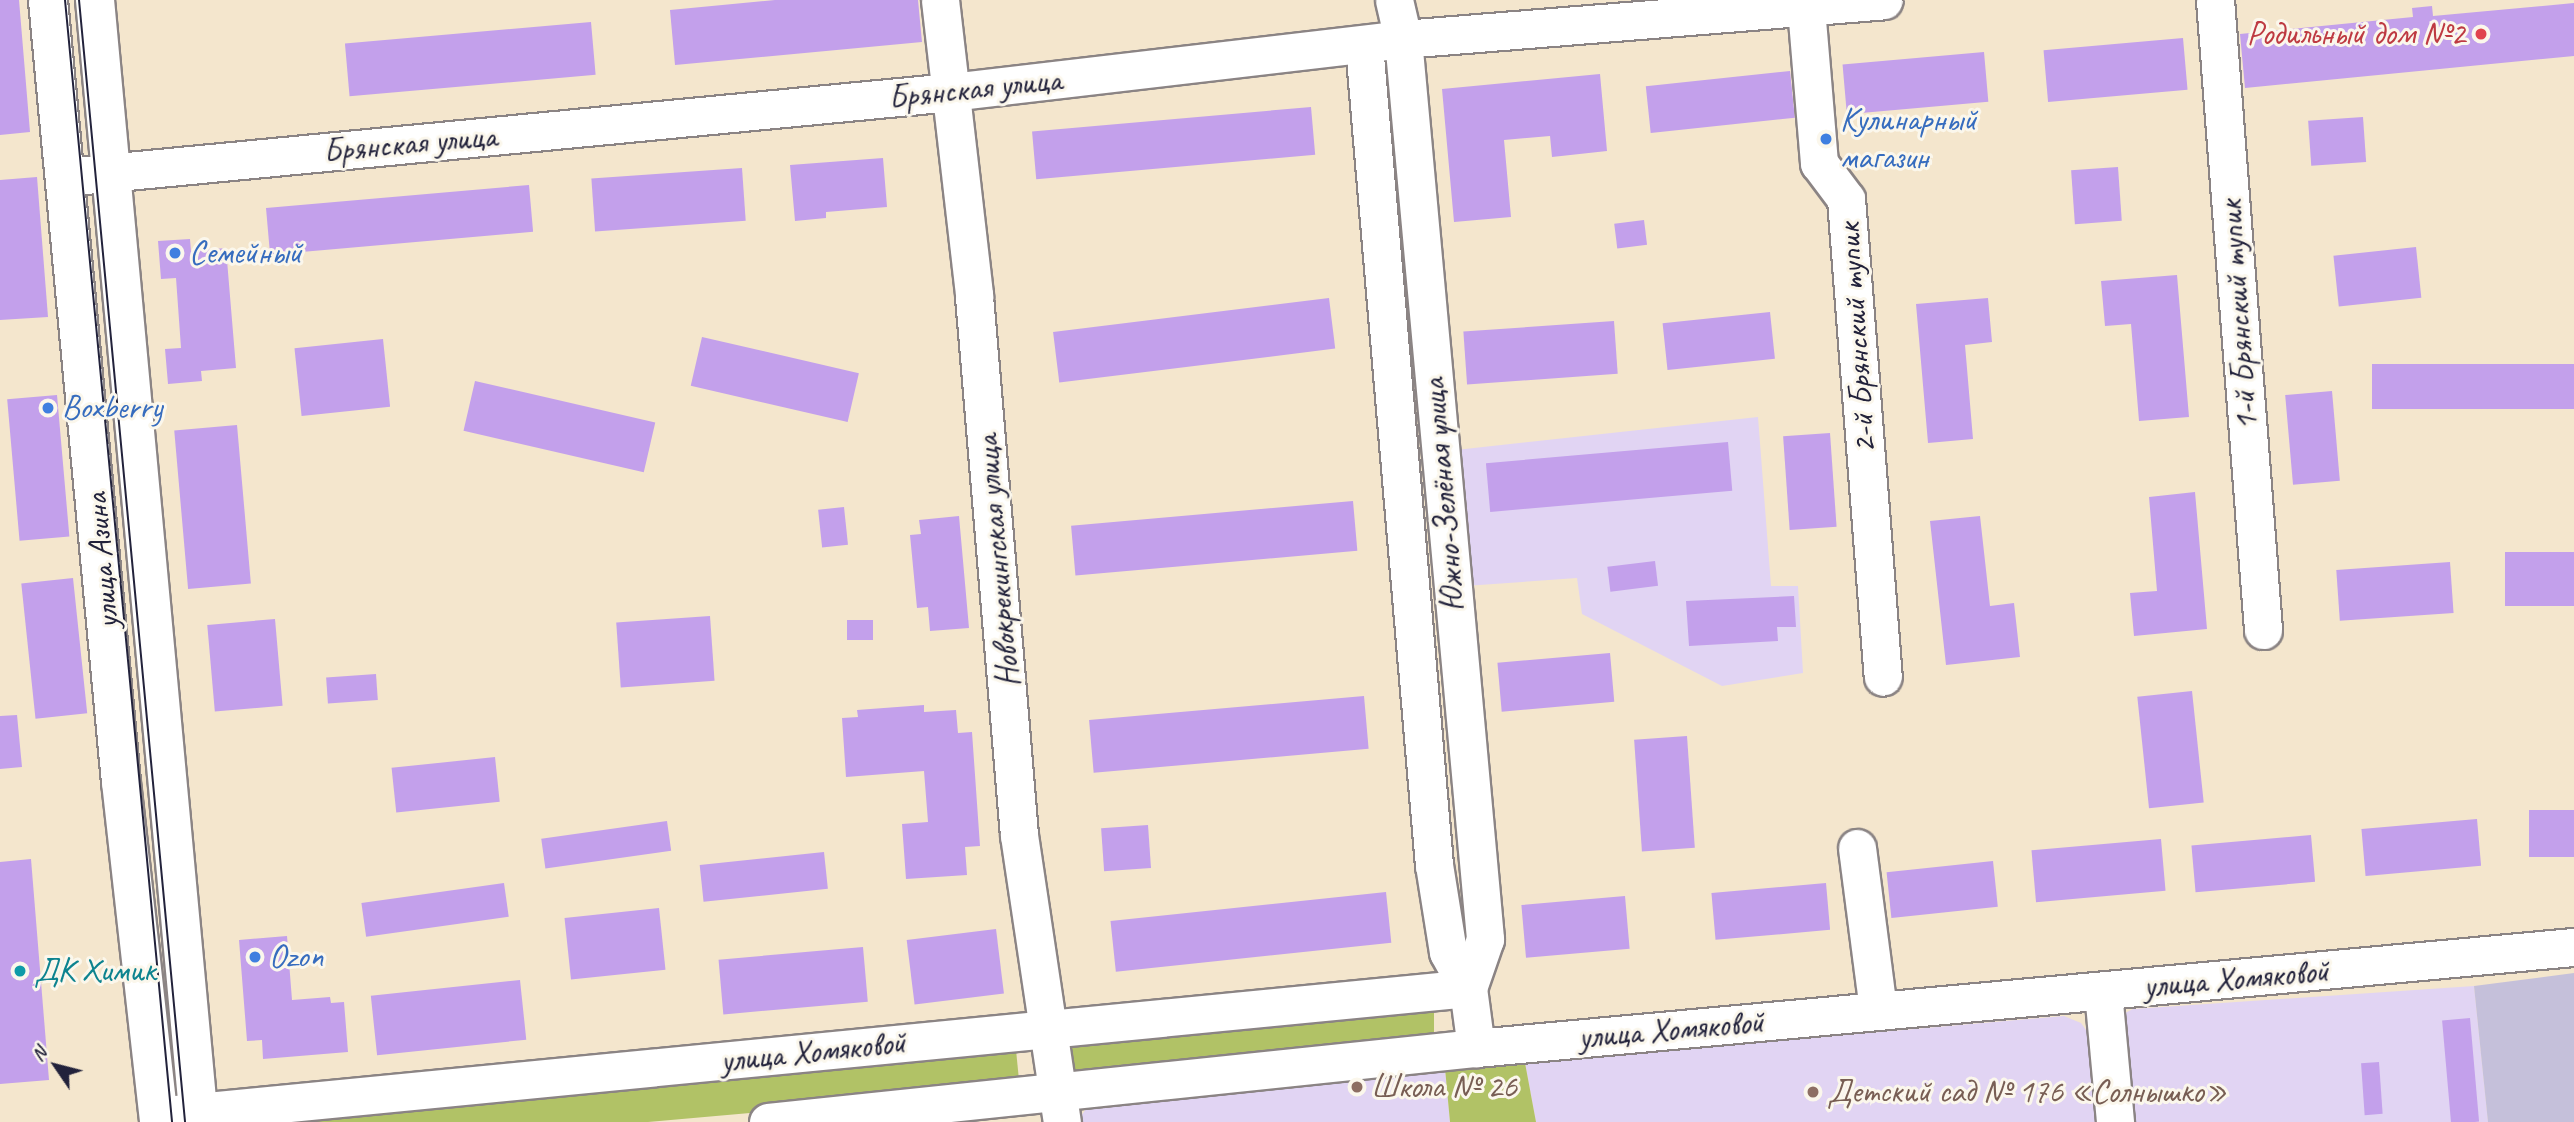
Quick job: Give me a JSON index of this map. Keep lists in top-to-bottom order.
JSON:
{
  "streets": {
    "main road": ["улица Азина"],
    "street": [
      "Брянская улица",
      "1-й Брянский тупик",
      "2-й Брянский тупик",
      "Южно-Зелёная улица",
      "Новокрекингская улица",
      "улица Хомяковой"
    ]
  },
  "crossings": [
    ["Брянская улица", "2-й Брянский тупик"],
    ["Брянская улица", "Южно-Зелёная улица"],
    ["Брянская улица", "улица Азина"],
    ["Брянская улица", "Новокрекингская улица"],
    ["Южно-Зелёная улица", "улица Хомяковой"],
    ["улица Азина", "улица Хомяковой"],
    ["Новокрекингская улица", "улица Хомяковой"]
  ],
  "places": [
    "Родильный дом №2",
    "Кулинарный магазин",
    "Семейный",
    "Boxberry",
    "Ozon",
    "ДК Химик",
    "Школа № 26",
    "Детский сад № 176 «Солнышко»"
  ],
  "north": "top left"
}
